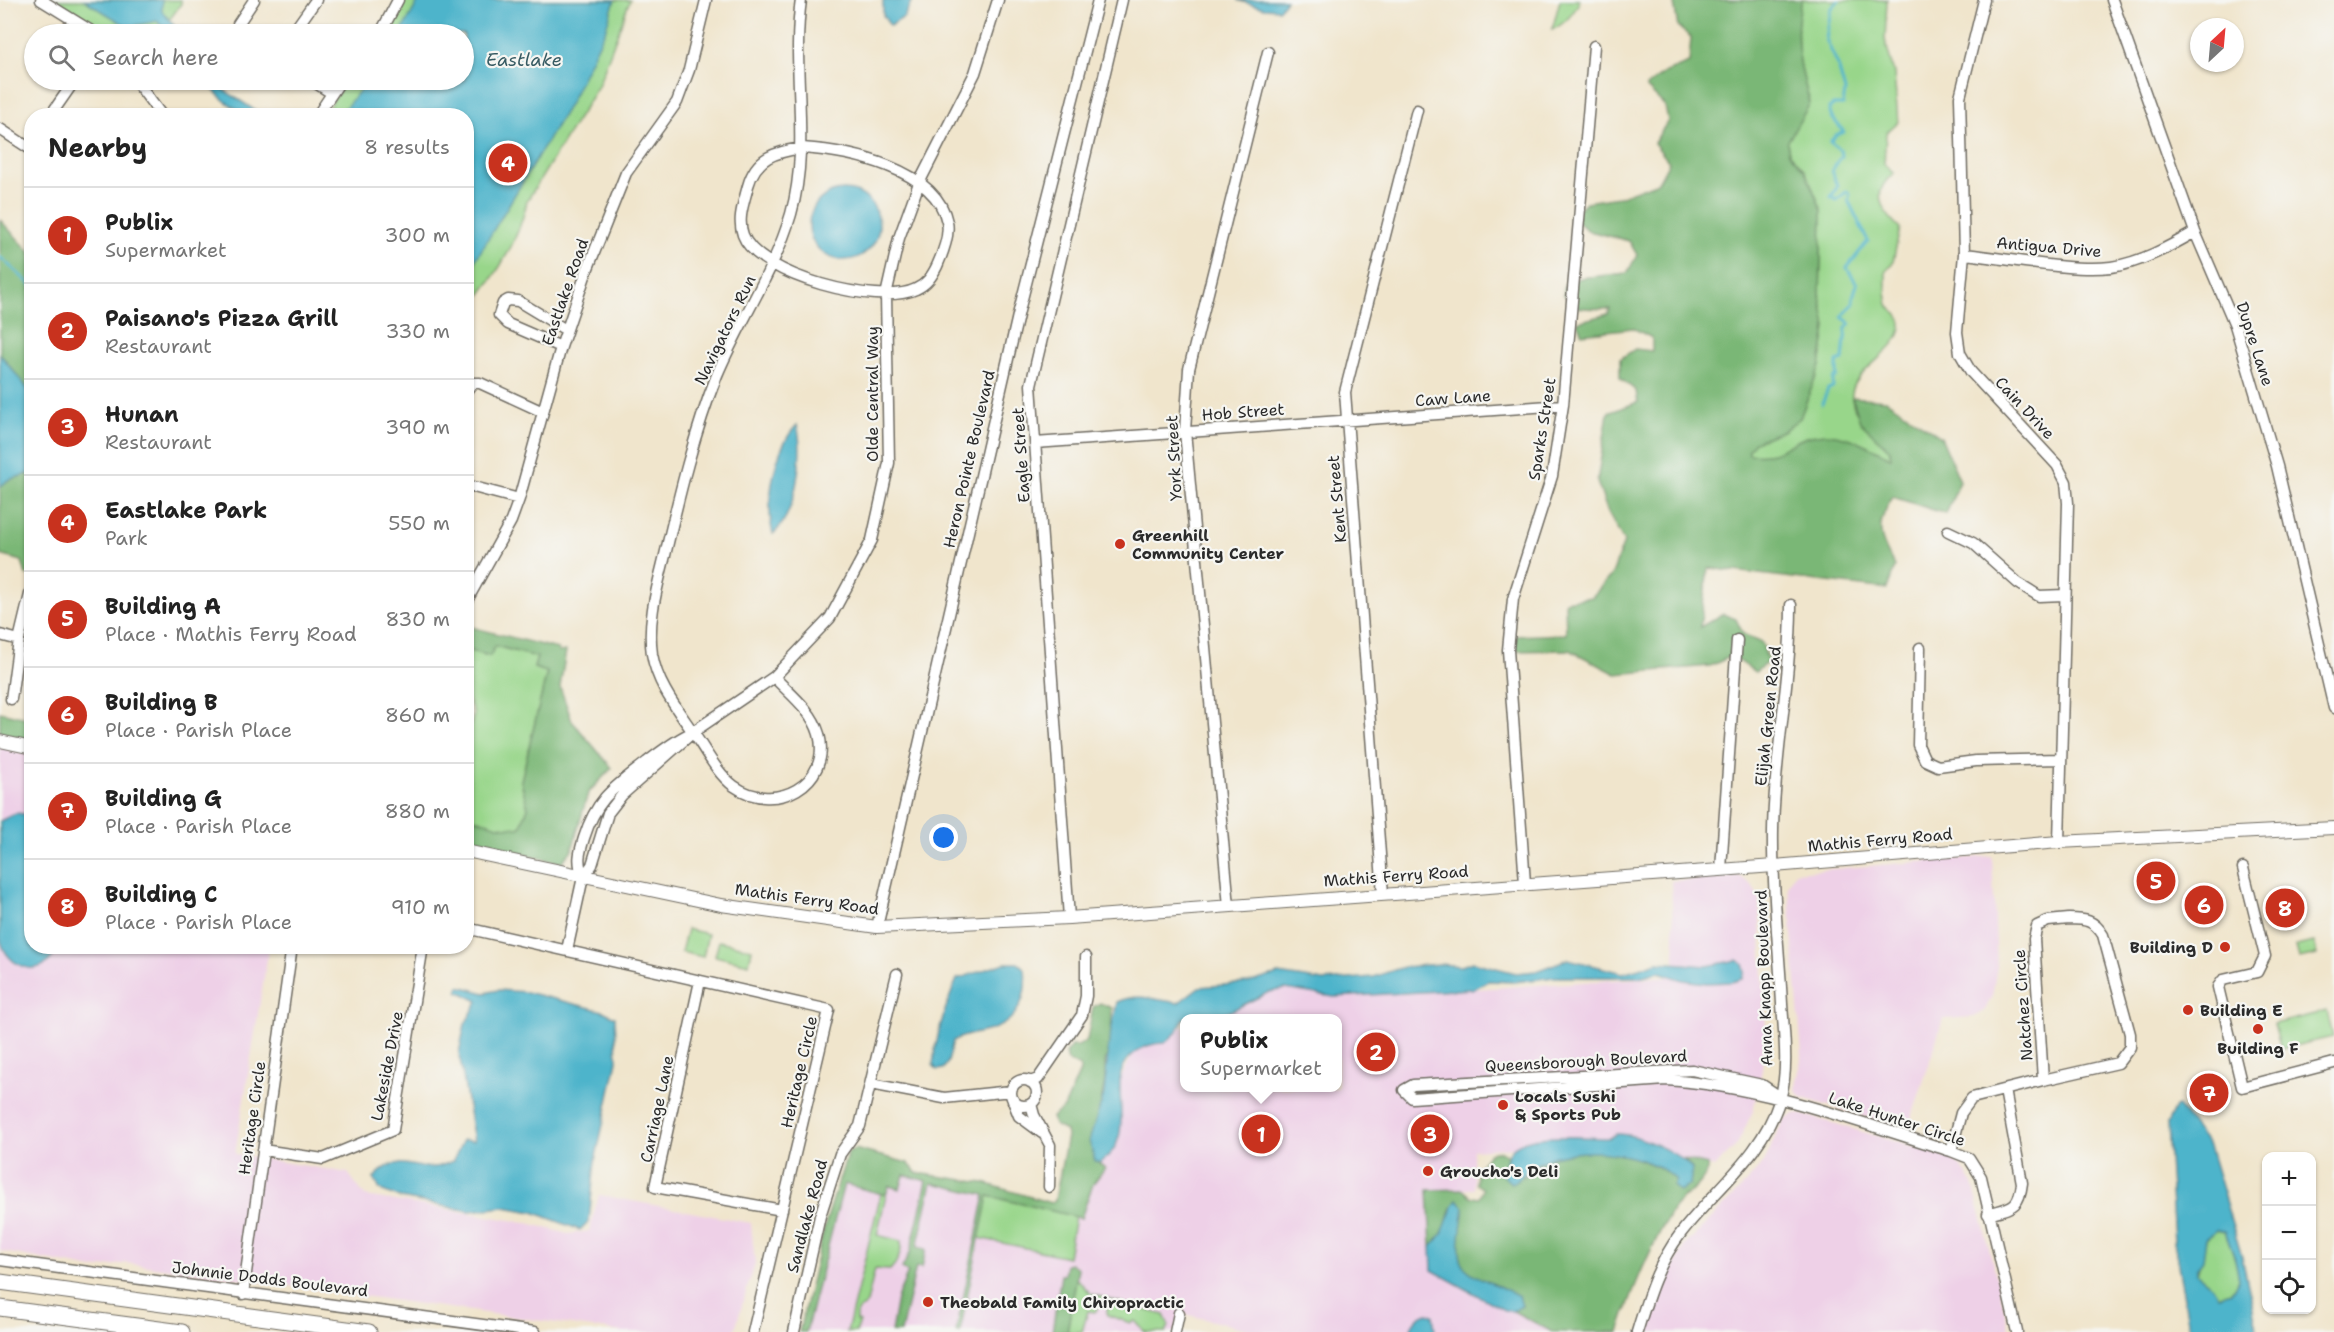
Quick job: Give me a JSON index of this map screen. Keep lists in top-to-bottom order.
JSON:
{
  "streets": {
    "main road": ["Mathis Ferry Road"],
    "street": [
      "Antigua Drive",
      "Eastlake Road",
      "Navigators Run",
      "Dupre Lane",
      "Olde Central Way",
      "Caw Lane",
      "Cain Drive",
      "Hob Street",
      "Sparks Street",
      "Eagle Street",
      "York Street",
      "Heron Pointe Boulevard",
      "Kent Street",
      "Elijah Green Road",
      "Anna Knapp Boulevard",
      "Natchez Circle",
      "Queensborough Boulevard",
      "Lakeside Drive",
      "Heritage Circle",
      "Carriage Lane",
      "Lake Hunter Circle",
      "Sandlake Road",
      "Johnnie Dodds Boulevard"
    ]
  },
  "crossings": [
    ["Antigua Drive", "Dupre Lane"],
    ["Antigua Drive", "Cain Drive"],
    ["Navigators Run", "Olde Central Way"],
    ["Olde Central Way", "Mathis Ferry Road"],
    ["Caw Lane", "Hob Street"],
    ["Caw Lane", "Sparks Street"],
    ["Caw Lane", "Kent Street"],
    ["Cain Drive", "Mathis Ferry Road"],
    ["Hob Street", "Eagle Street"],
    ["Hob Street", "York Street"],
    ["Hob Street", "Kent Street"],
    ["Sparks Street", "Mathis Ferry Road"],
    ["Eagle Street", "Mathis Ferry Road"],
    ["York Street", "Mathis Ferry Road"],
    ["Heron Pointe Boulevard", "Mathis Ferry Road"],
    ["Kent Street", "Mathis Ferry Road"],
    ["Elijah Green Road", "Mathis Ferry Road"],
    ["Elijah Green Road", "Anna Knapp Boulevard"],
    ["Mathis Ferry Road", "Anna Knapp Boulevard"],
    ["Anna Knapp Boulevard", "Queensborough Boulevard"],
    ["Anna Knapp Boulevard", "Lake Hunter Circle"],
    ["Natchez Circle", "Lake Hunter Circle"],
    ["Queensborough Boulevard", "Lake Hunter Circle"],
    ["Lakeside Drive", "Heritage Circle"],
    ["Heritage Circle", "Carriage Lane"],
    ["Heritage Circle", "Johnnie Dodds Boulevard"]
  ],
  "water": ["Eastlake"],
  "places": [
    "Greenhill Community Center",
    "Building D",
    "Building E",
    "Building F",
    "Locals Sushi & Sports Pub",
    "Groucho's Deli",
    "Theobald Family Chiropractic"
  ],
  "north": "top right",
  "page": {
    "search": "Search here",
    "heading": ["Nearby", "8 results"],
    "pins": [
      "4",
      "5",
      "6",
      "8",
      "2",
      "7",
      "1",
      "3"
    ],
    "list": [
      {
        "mark": "1",
        "name": "Publix",
        "note": "Supermarket",
        "value": "300 m"
      },
      {
        "mark": "2",
        "name": "Paisano's Pizza Grill",
        "note": "Restaurant",
        "value": "330 m"
      },
      {
        "mark": "3",
        "name": "Hunan",
        "note": "Restaurant",
        "value": "390 m"
      },
      {
        "mark": "4",
        "name": "Eastlake Park",
        "note": "Park",
        "value": "550 m"
      },
      {
        "mark": "5",
        "name": "Building A",
        "note": "Place · Mathis Ferry Road",
        "value": "830 m"
      },
      {
        "mark": "6",
        "name": "Building B",
        "note": "Place · Parish Place",
        "value": "860 m"
      },
      {
        "mark": "7",
        "name": "Building G",
        "note": "Place · Parish Place",
        "value": "880 m"
      },
      {
        "mark": "8",
        "name": "Building C",
        "note": "Place · Parish Place",
        "value": "910 m"
      }
    ],
    "popup": ["Publix", "Supermarket"],
    "map_buttons": ["+", "−"]
  }
}
